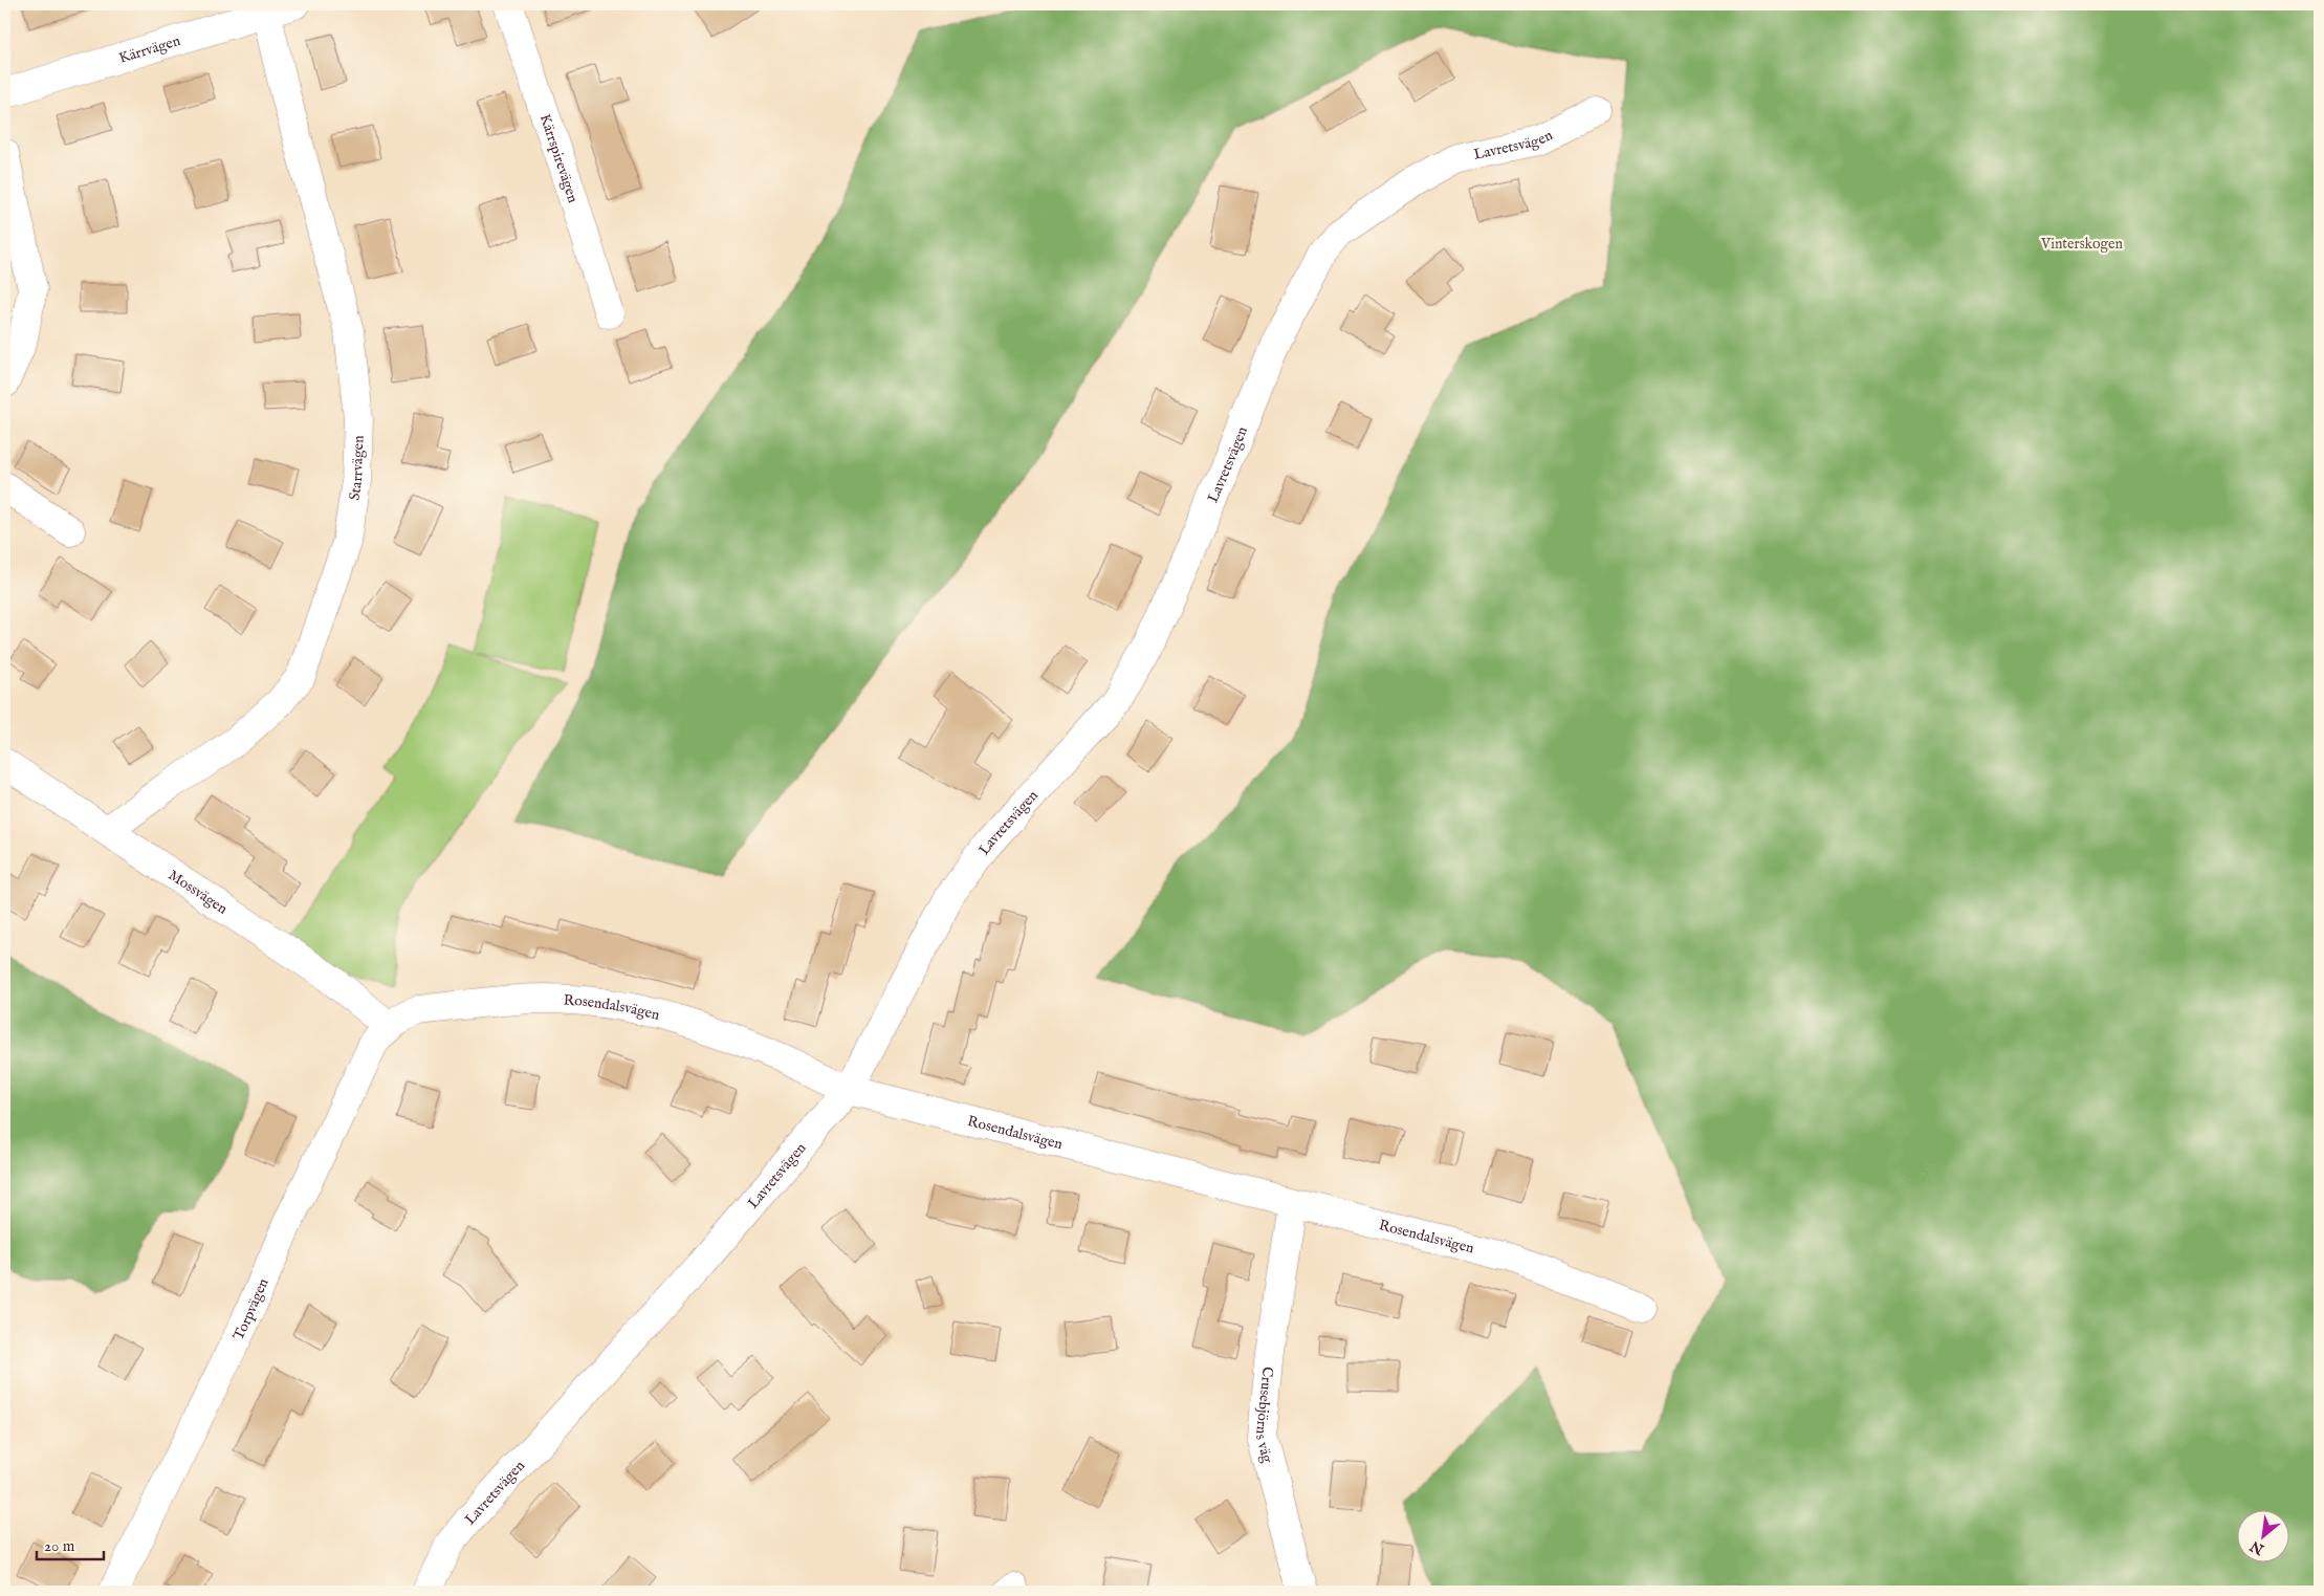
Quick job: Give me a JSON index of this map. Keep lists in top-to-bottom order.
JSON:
{
  "streets": {
    "street": [
      "Kärrvägen",
      "Lavretsvägen",
      "Kärrspirevägen",
      "Starrvägen",
      "Mossvägen",
      "Rosendalsvägen",
      "Torpvägen",
      "Crusebjörns väg"
    ]
  },
  "crossings": [
    ["Kärrvägen", "Starrvägen"],
    ["Lavretsvägen", "Rosendalsvägen"],
    ["Starrvägen", "Mossvägen"],
    ["Mossvägen", "Rosendalsvägen"],
    ["Mossvägen", "Torpvägen"],
    ["Rosendalsvägen", "Torpvägen"],
    ["Rosendalsvägen", "Crusebjörns väg"]
  ],
  "parks": ["Vinterskogen"],
  "scale_bar": "20 m",
  "north": "bottom left"
}
